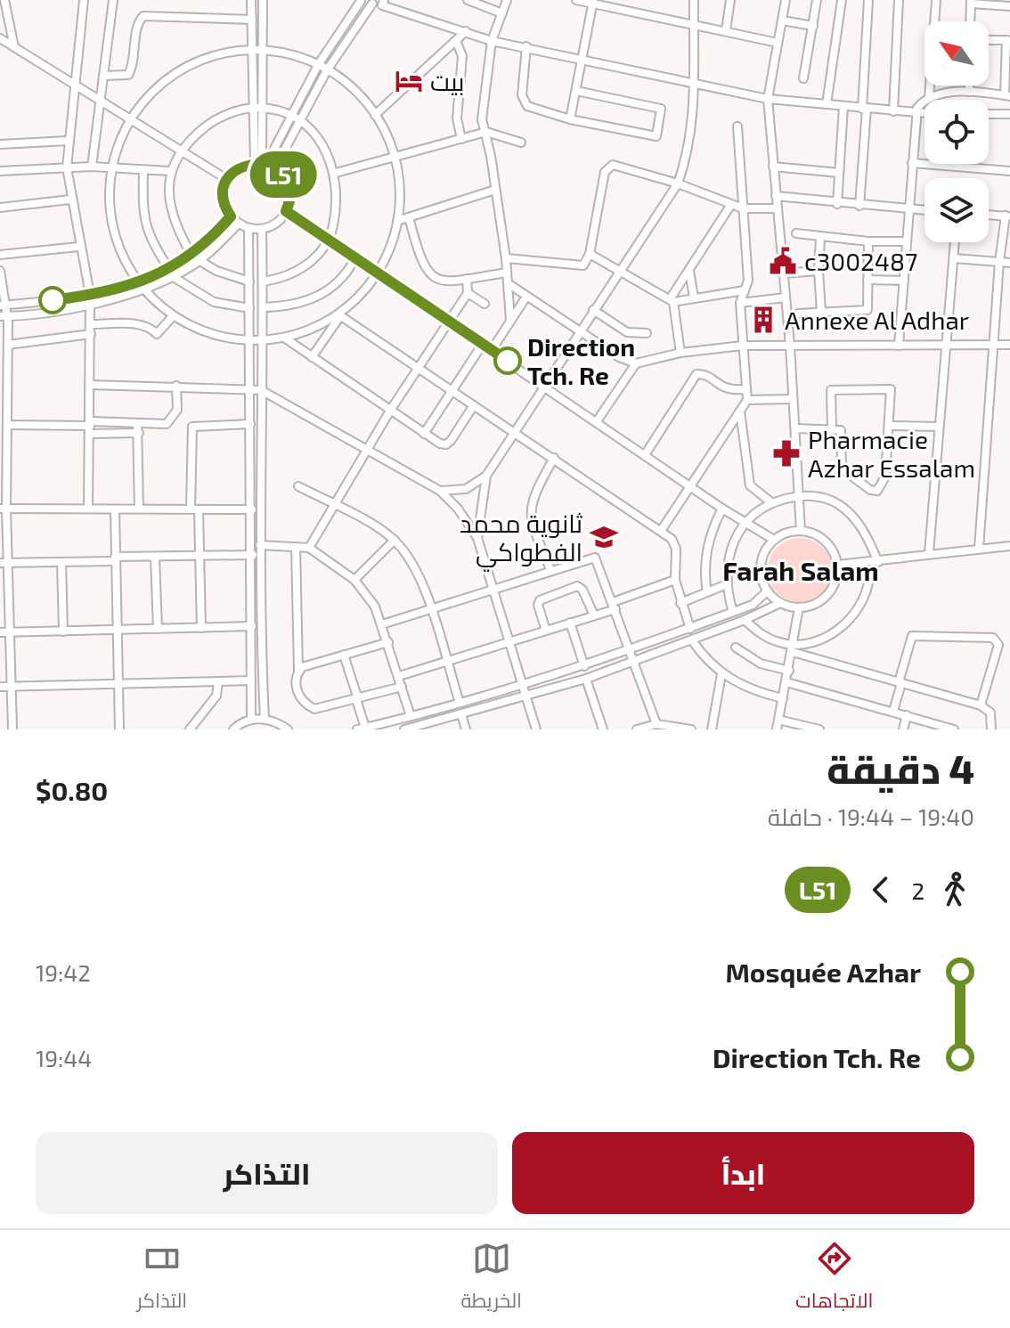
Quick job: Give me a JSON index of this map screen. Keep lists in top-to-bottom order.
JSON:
{
  "districts": ["Farah Salam"],
  "places": {
    "hotel": ["بيت"],
    "public building": ["c3002487"],
    "building": ["Annexe Al Adhar"],
    "other": ["Direction Tch. Re"],
    "pharmacy": ["Pharmacie Azhar Essalam"],
    "school or university": ["ثانوية محمد الفطواكي"]
  },
  "lines": ["bus line L51"],
  "north": "top left",
  "page": {
    "on_map": "L51",
    "heading": ["4 دقيقة", "19:40 – 19:44 · حافلة", "$0.80"],
    "legs": ["2", "L51"],
    "list": [
      {
        "name": "Mosquée Azhar",
        "value": "19:42"
      },
      {
        "name": "Direction Tch. Re",
        "value": "19:44"
      }
    ],
    "buttons": ["ابدأ", "التذاكر"],
    "tabs": ["الاتجاهات", "الخريطة", "التذاكر"]
  }
}
